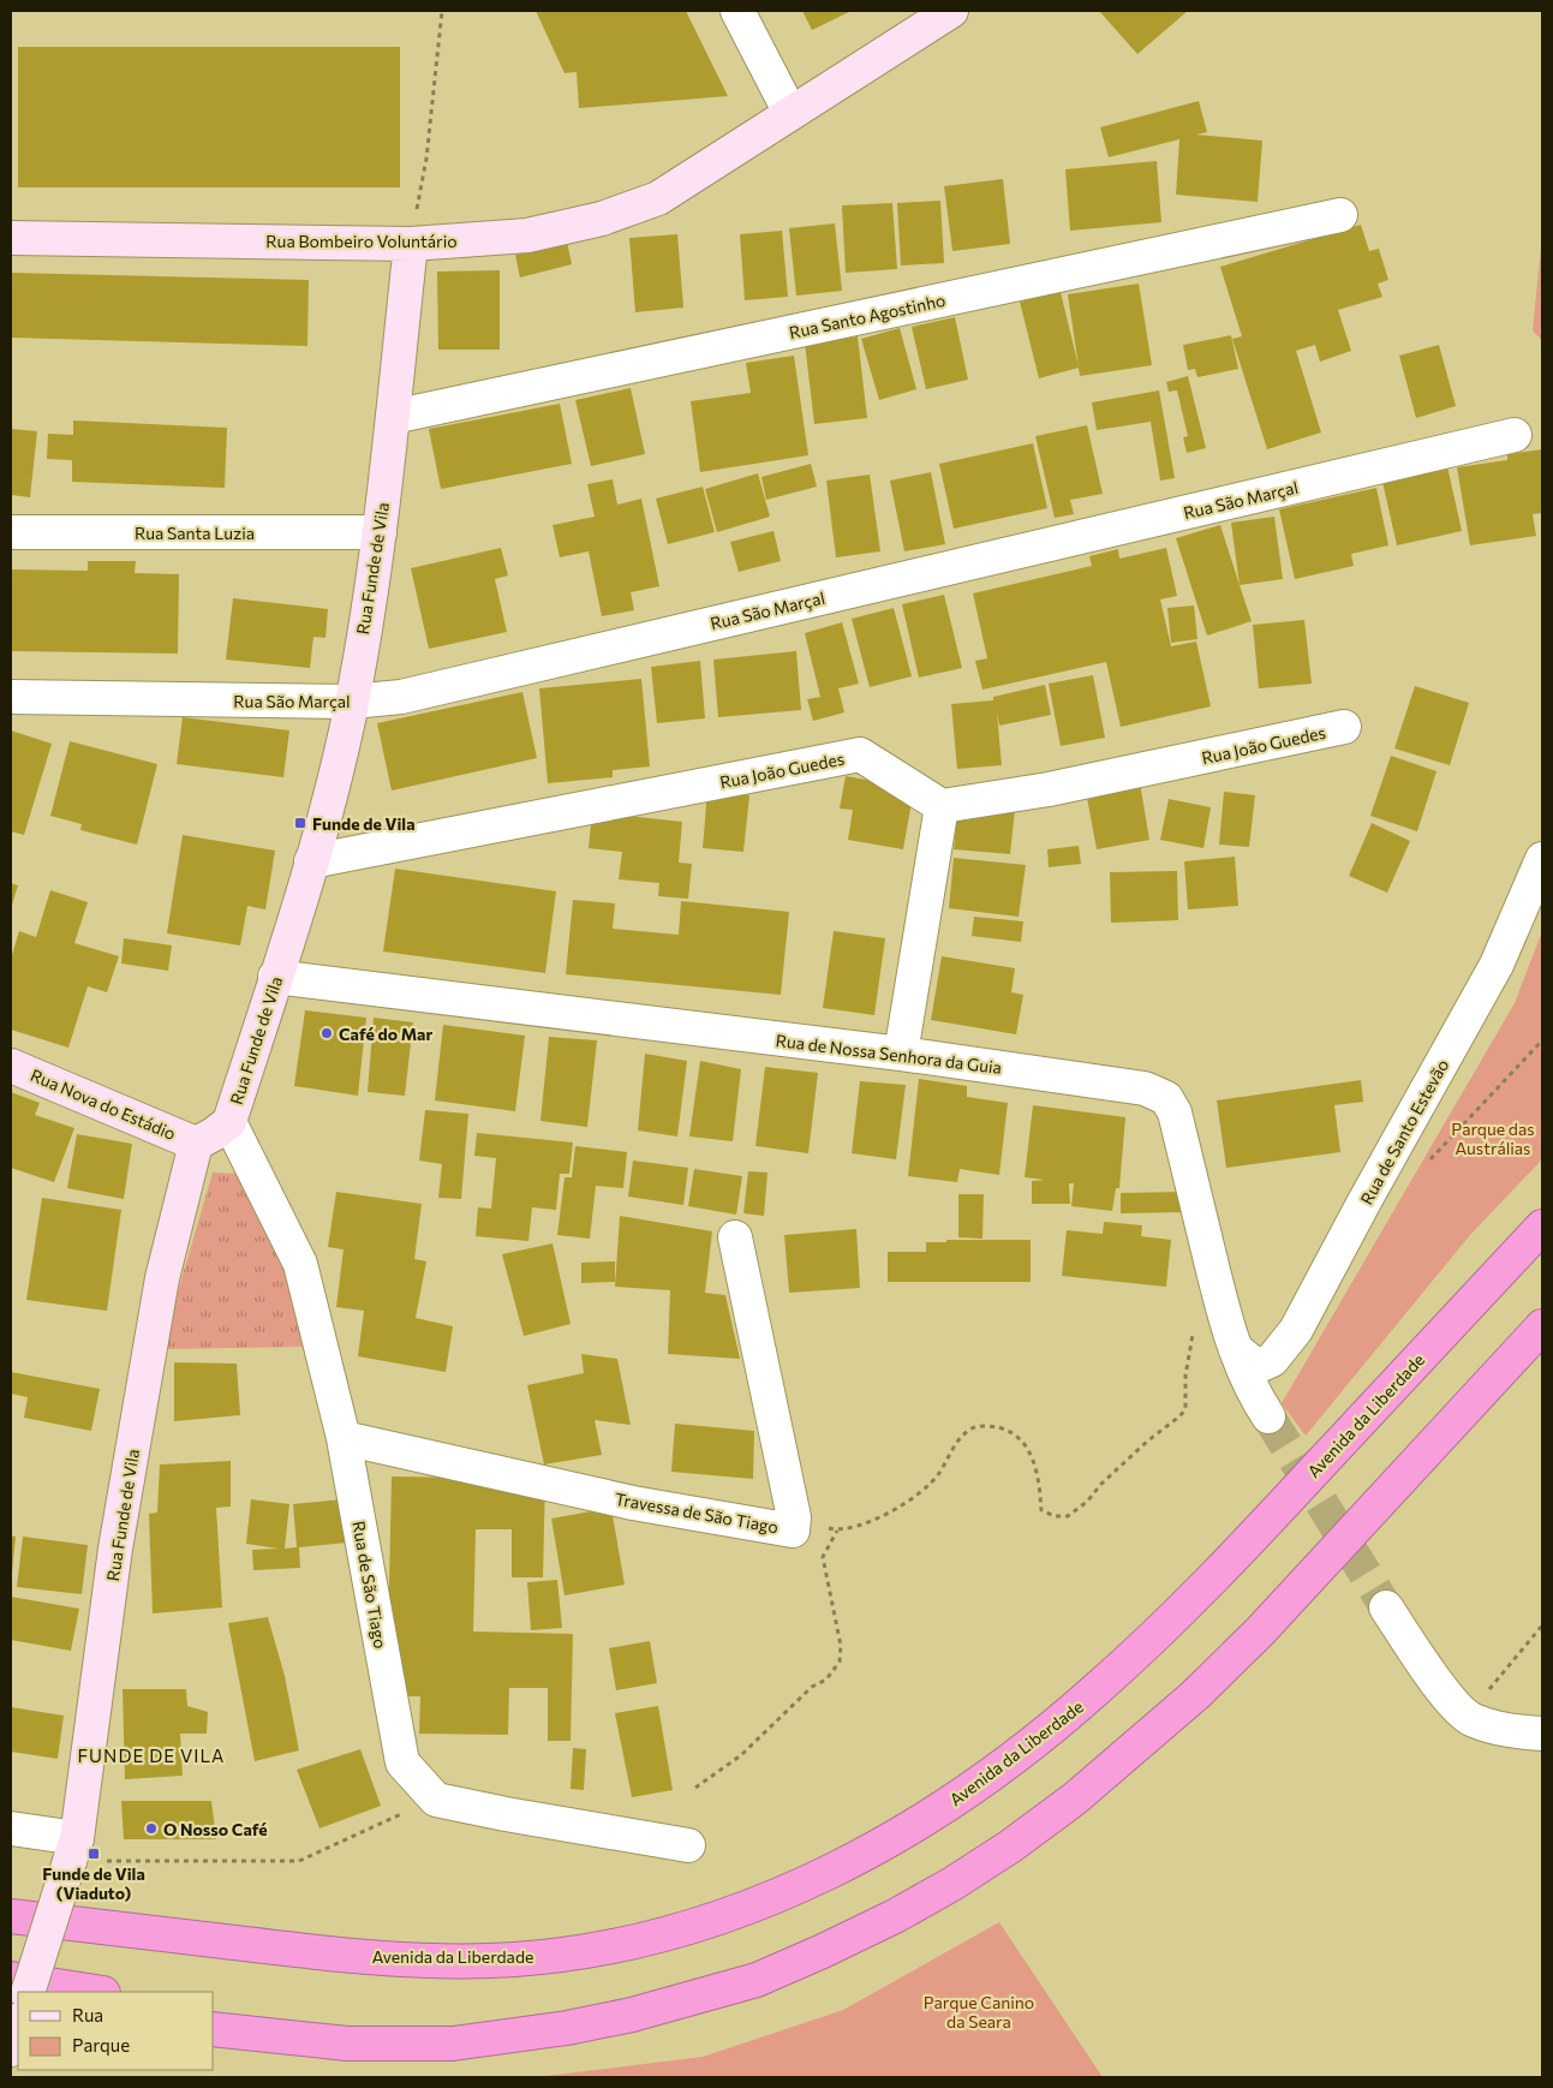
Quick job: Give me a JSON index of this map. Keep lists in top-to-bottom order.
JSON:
{
  "streets": {
    "highway": ["Avenida da Liberdade"],
    "street": [
      "Rua Bombeiro Voluntário",
      "Rua Santo Agostinho",
      "Rua São Marçal",
      "Rua Santa Luzia",
      "Rua Funde de Vila",
      "Rua João Guedes",
      "Rua de Nossa Senhora da Guia",
      "Rua Nova do Estádio",
      "Rua de Santo Estevão",
      "Travessa de São Tiago",
      "Rua de São Tiago"
    ]
  },
  "crossings": [
    ["Rua Bombeiro Voluntário", "Rua Funde de Vila"],
    ["Rua Santo Agostinho", "Rua Funde de Vila"],
    ["Rua São Marçal", "Rua Funde de Vila"],
    ["Rua Santa Luzia", "Rua Funde de Vila"],
    ["Rua Funde de Vila", "Rua João Guedes"],
    ["Rua Funde de Vila", "Rua de Nossa Senhora da Guia"],
    ["Rua Funde de Vila", "Rua Nova do Estádio"],
    ["Rua Funde de Vila", "Rua de São Tiago"],
    ["Rua de Nossa Senhora da Guia", "Rua de Santo Estevão"],
    ["Travessa de São Tiago", "Rua de São Tiago"]
  ],
  "districts": ["FUNDE DE VILA"],
  "parks": ["Parque das Austrálias", "Parque Canino da Seara"],
  "places": {
    "transit": ["Funde de Vila", "Funde de Vila (Viaduto)"],
    "other": ["Café do Mar", "O Nosso Café"]
  },
  "legend": ["Rua", "Parque"]
}
